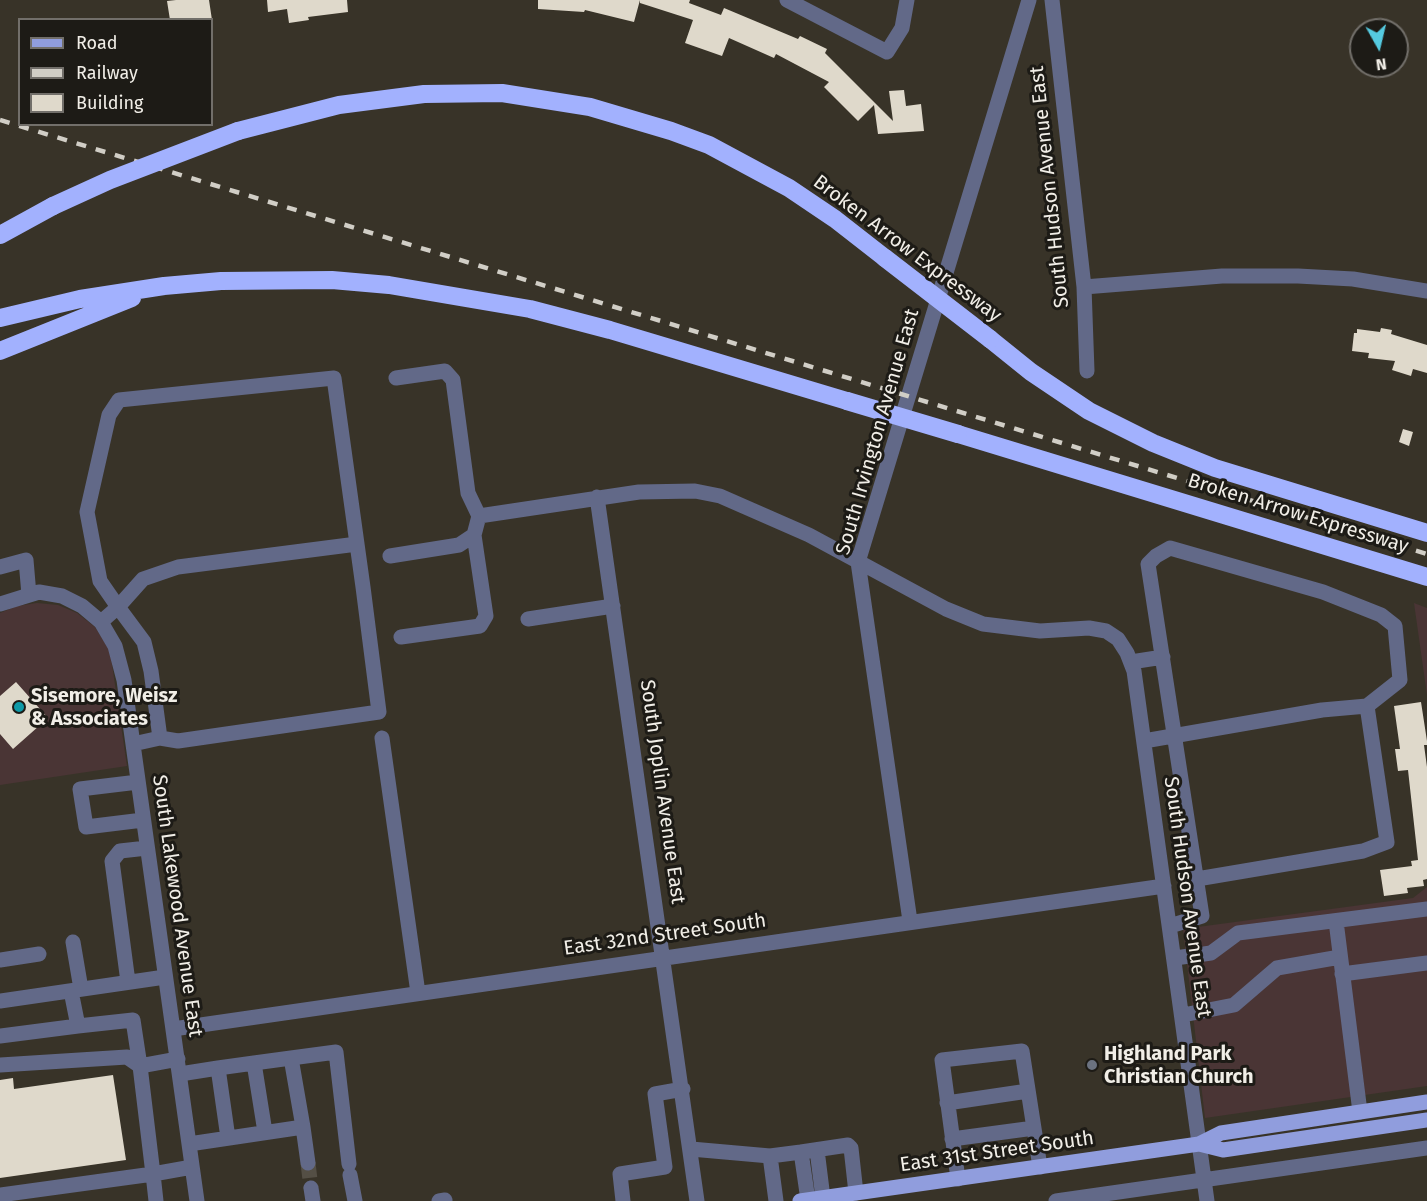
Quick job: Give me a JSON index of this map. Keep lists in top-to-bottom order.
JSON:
{
  "streets": {
    "highway": ["Broken Arrow Expressway"],
    "main road": ["East 31st Street South"],
    "street": [
      "South Hudson Avenue East",
      "South Irvington Avenue East",
      "South Joplin Avenue East",
      "South Lakewood Avenue East",
      "East 32nd Street South"
    ]
  },
  "crossings": [
    ["South Hudson Avenue East", "South Irvington Avenue East"],
    ["South Hudson Avenue East", "East 32nd Street South"],
    ["South Hudson Avenue East", "East 31st Street South"],
    ["South Irvington Avenue East", "East 32nd Street South"],
    ["South Joplin Avenue East", "East 32nd Street South"],
    ["South Lakewood Avenue East", "East 32nd Street South"]
  ],
  "places": ["Sisemore, Weisz & Associates", "Highland Park Christian Church"],
  "legend": ["Road", "Railway", "Building"],
  "north": "bottom"
}
